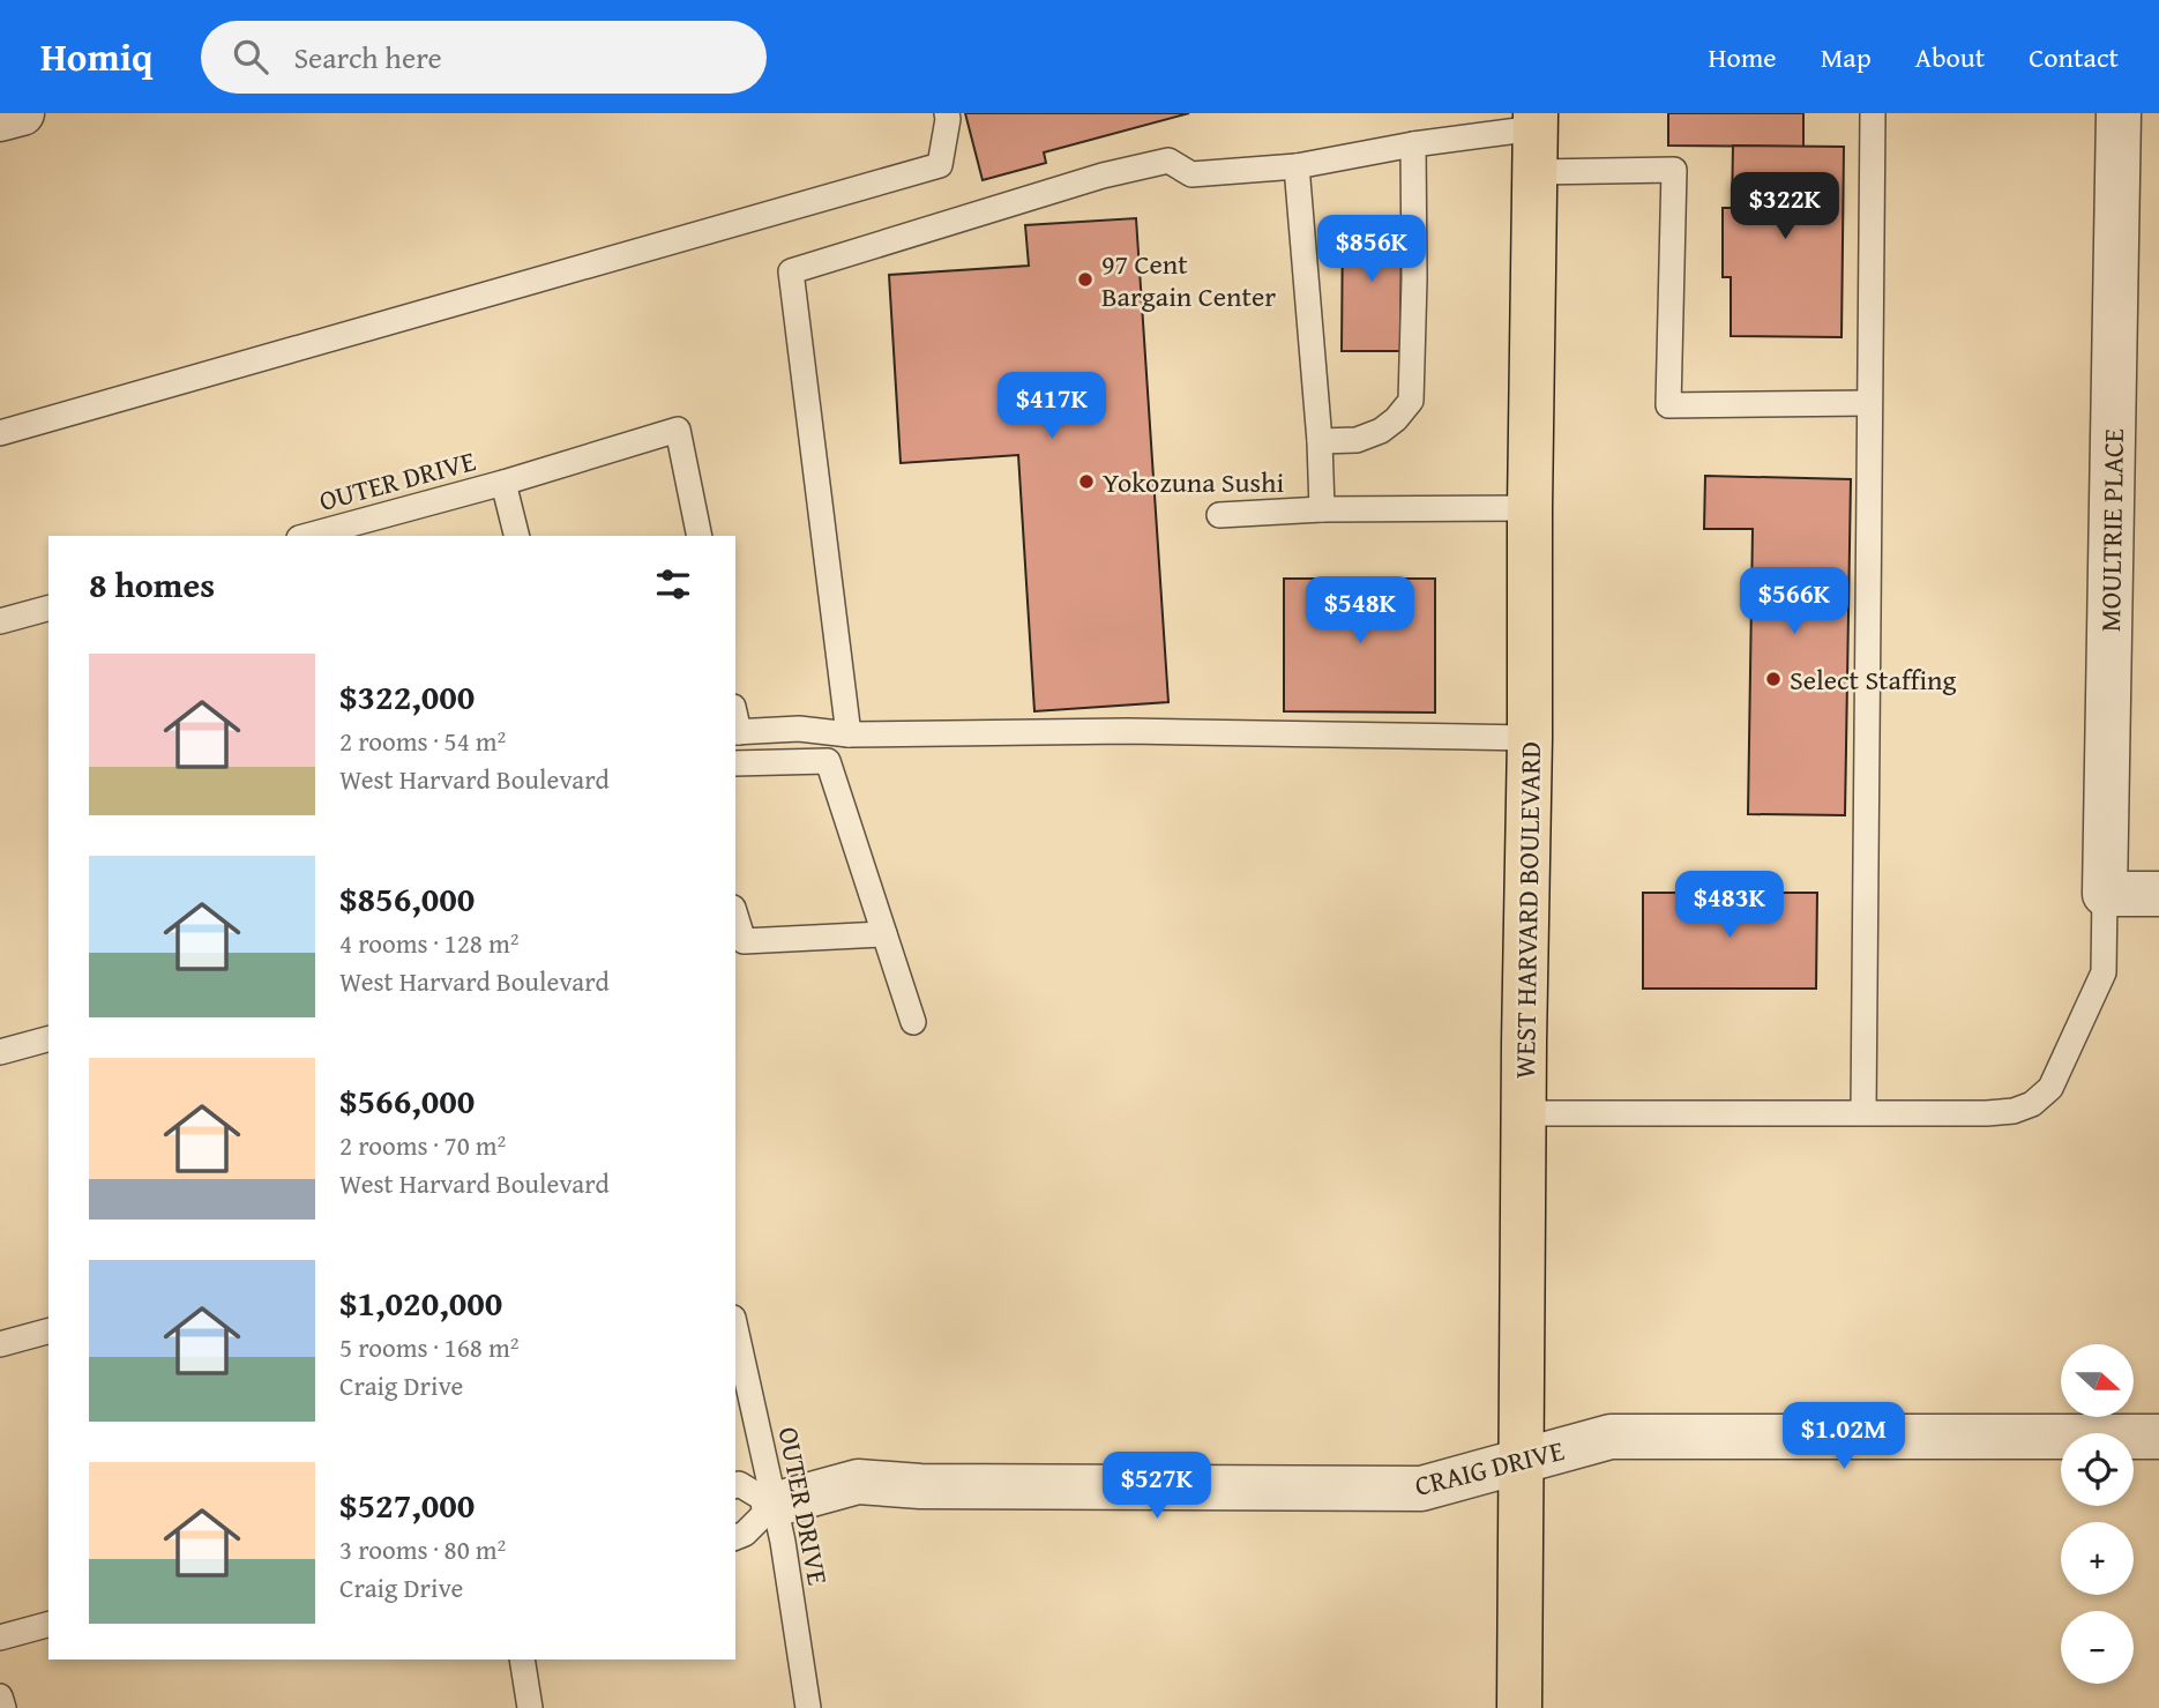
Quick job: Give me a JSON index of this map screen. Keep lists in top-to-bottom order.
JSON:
{
  "streets": {
    "main road": ["WEST HARVARD BOULEVARD"],
    "street": ["MOULTRIE PLACE", "CRAIG DRIVE"],
    "lane": ["OUTER DRIVE"]
  },
  "crossings": [
    ["OUTER DRIVE", "CRAIG DRIVE"],
    ["WEST HARVARD BOULEVARD", "CRAIG DRIVE"]
  ],
  "places": ["97 Cent Bargain Center", "Yokozuna Sushi", "Select Staffing"],
  "north": "right",
  "page": {
    "header": "Homiq",
    "search": "Search here",
    "nav": [
      "Home",
      "Map",
      "About",
      "Contact"
    ],
    "price": [
      "$322K",
      "$856K",
      "$417K",
      "$566K",
      "$548K",
      "$483K",
      "$1.02M",
      "$527K"
    ],
    "heading": "8 homes",
    "list": [
      {
        "name": "$322,000",
        "note": "2 rooms · 54 m² · West Harvard Boulevard"
      },
      {
        "name": "$856,000",
        "note": "4 rooms · 128 m² · West Harvard Boulevard"
      },
      {
        "name": "$566,000",
        "note": "2 rooms · 70 m² · West Harvard Boulevard"
      },
      {
        "name": "$1,020,000",
        "note": "5 rooms · 168 m² · Craig Drive"
      },
      {
        "name": "$527,000",
        "note": "3 rooms · 80 m² · Craig Drive"
      }
    ],
    "map_buttons": ["+", "−"]
  }
}
